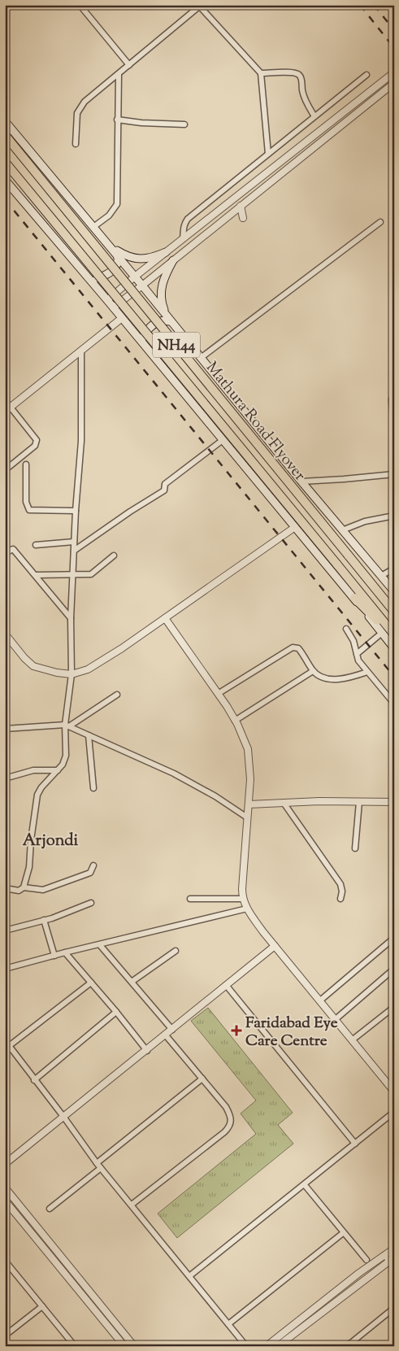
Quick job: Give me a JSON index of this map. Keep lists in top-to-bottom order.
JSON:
{
  "streets": {
    "highway": ["NH44", "Mathura Road Flyover"]
  },
  "districts": ["Arjondi"],
  "places": {
    "health": ["Faridabad Eye Care Centre"]
  }
}
